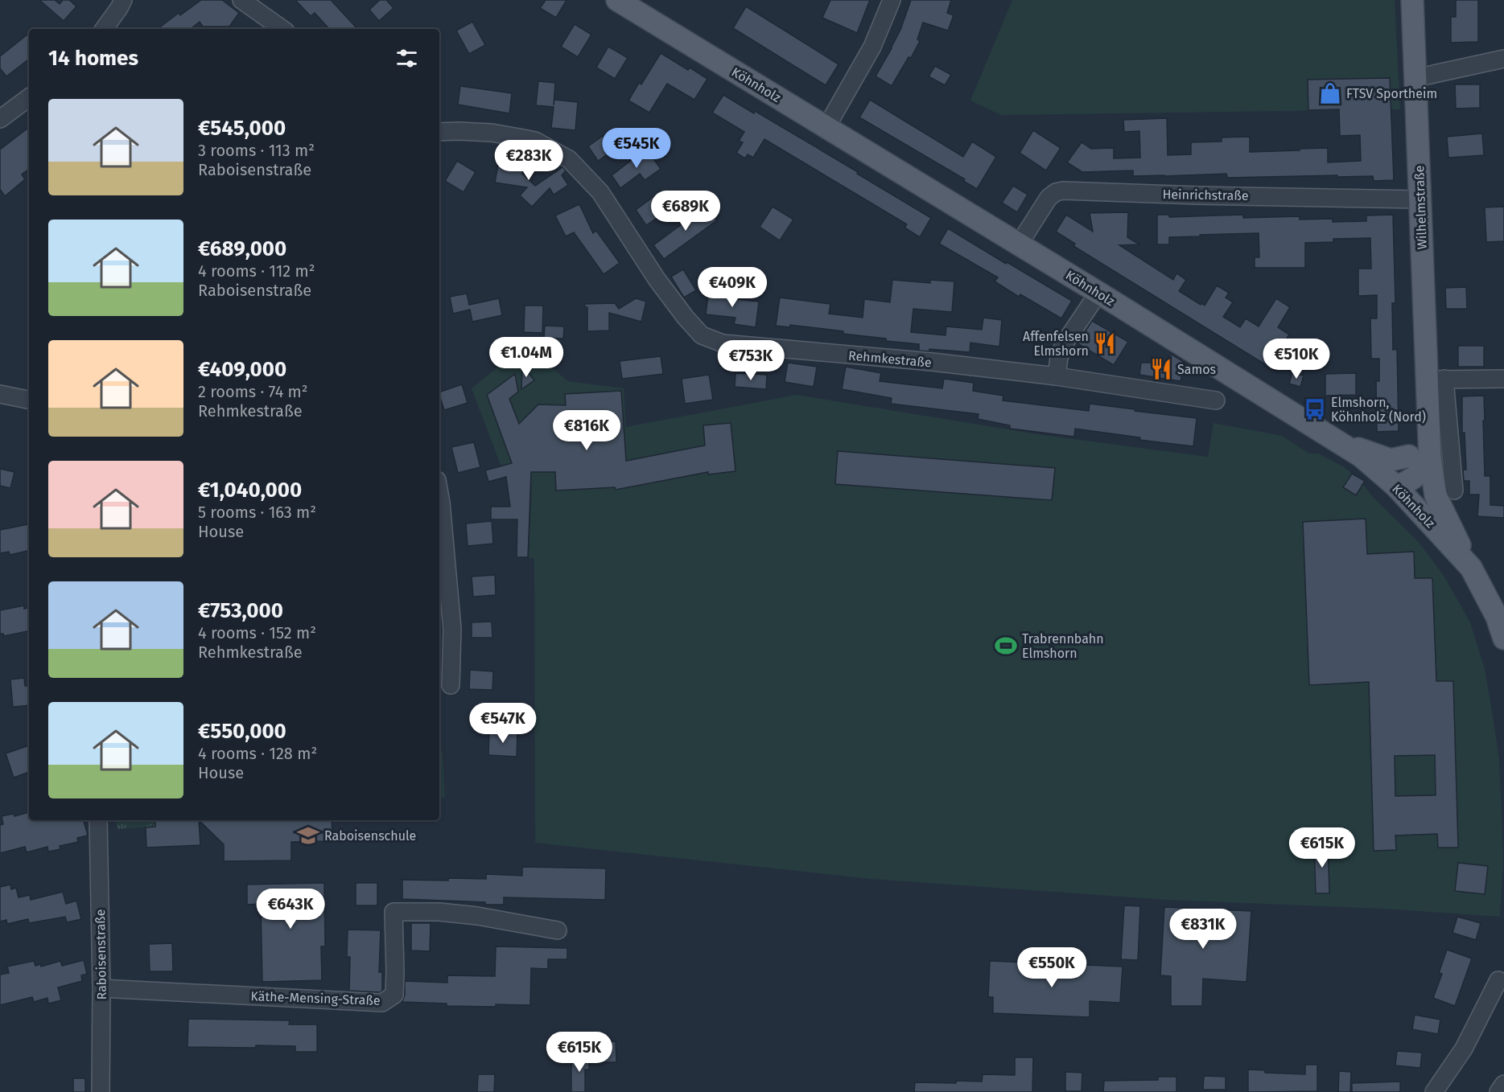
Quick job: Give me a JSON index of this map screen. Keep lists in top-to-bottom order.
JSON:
{
  "streets": {
    "main road": ["Köhnholz", "Wilhelmstraße"],
    "street": [
      "Heinrichstraße",
      "Rehmkestraße",
      "Raboisenstraße",
      "Käthe-Mensing-Straße"
    ]
  },
  "crossings": [
    ["Köhnholz", "Heinrichstraße"],
    ["Köhnholz", "Wilhelmstraße"],
    ["Heinrichstraße", "Wilhelmstraße"],
    ["Raboisenstraße", "Käthe-Mensing-Straße"]
  ],
  "places": {
    "shop": ["FTSV Sportheim"],
    "restaurant": ["Affenfelsen Elmshorn", "Samos"],
    "bus stop": ["Elmshorn, Köhnholz (Nord)"],
    "sports": ["Trabrennbahn Elmshorn"],
    "school or university": ["Raboisenschule"]
  },
  "page": {
    "heading": "14 homes",
    "list": [
      {
        "name": "€545,000",
        "note": "3 rooms · 113 m² · Raboisenstraße"
      },
      {
        "name": "€689,000",
        "note": "4 rooms · 112 m² · Raboisenstraße"
      },
      {
        "name": "€409,000",
        "note": "2 rooms · 74 m² · Rehmkestraße"
      },
      {
        "name": "€1,040,000",
        "note": "5 rooms · 163 m² · House"
      },
      {
        "name": "€753,000",
        "note": "4 rooms · 152 m² · Rehmkestraße"
      },
      {
        "name": "€550,000",
        "note": "4 rooms · 128 m² · House"
      }
    ],
    "price": [
      "€545K",
      "€283K",
      "€689K",
      "€409K",
      "€1.04M",
      "€510K",
      "€753K",
      "€816K",
      "€547K",
      "€615K",
      "€643K",
      "€831K",
      "€550K",
      "€615K"
    ]
  }
}
